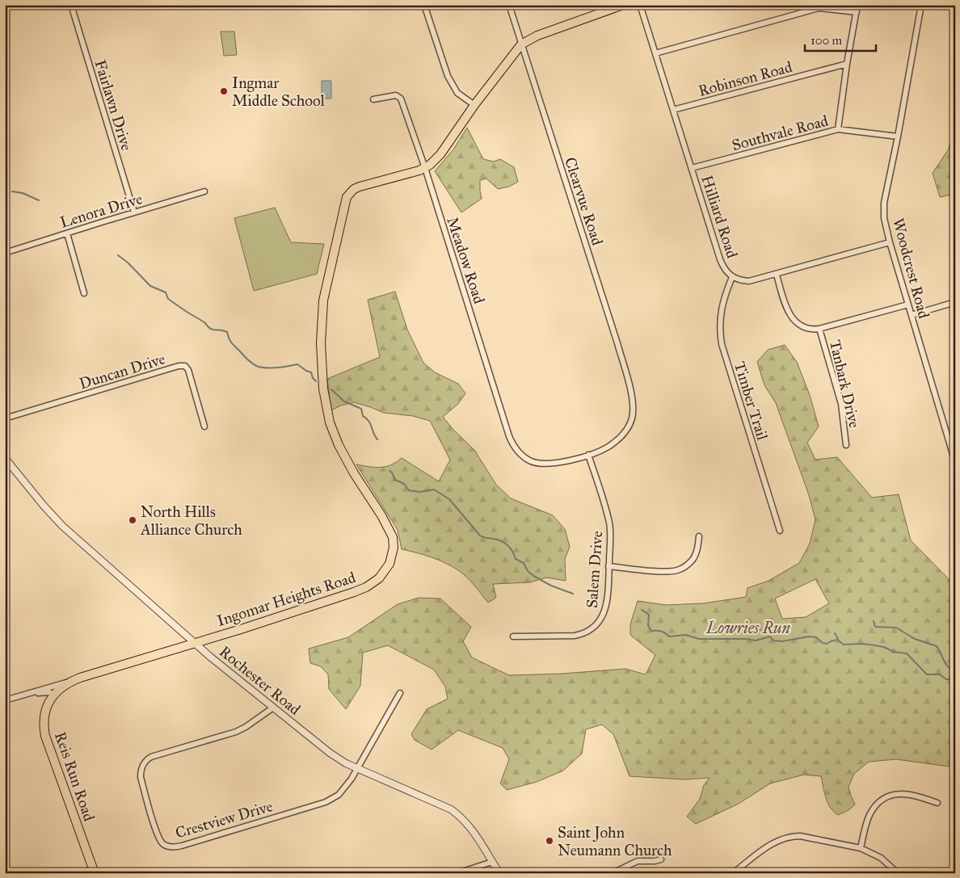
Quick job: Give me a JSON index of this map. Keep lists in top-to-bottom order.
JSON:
{
  "streets": {
    "main road": ["Ingomar Heights Road", "Reis Run Road"],
    "street": [
      "Robinson Road",
      "Fairlawn Drive",
      "Southvale Road",
      "Clearvue Road",
      "Lenora Drive",
      "Hilliard Road",
      "Meadow Road",
      "Woodcrest Road",
      "Duncan Drive",
      "Tanbark Drive",
      "Timber Trail",
      "Salem Drive",
      "Rochester Road",
      "Crestview Drive"
    ]
  },
  "crossings": [
    ["Robinson Road", "Hilliard Road"],
    ["Fairlawn Drive", "Lenora Drive"],
    ["Southvale Road", "Hilliard Road"],
    ["Southvale Road", "Woodcrest Road"],
    ["Clearvue Road", "Meadow Road"],
    ["Clearvue Road", "Salem Drive"],
    ["Clearvue Road", "Ingomar Heights Road"],
    ["Hilliard Road", "Woodcrest Road"],
    ["Hilliard Road", "Timber Trail"],
    ["Meadow Road", "Salem Drive"],
    ["Meadow Road", "Ingomar Heights Road"],
    ["Ingomar Heights Road", "Rochester Road"],
    ["Ingomar Heights Road", "Reis Run Road"],
    ["Rochester Road", "Reis Run Road"],
    ["Rochester Road", "Crestview Drive"]
  ],
  "water": ["Lowries Run"],
  "places": ["Ingmar Middle School", "North Hills Alliance Church", "Saint John Neumann Church"],
  "scale_bar": "100 m"
}
